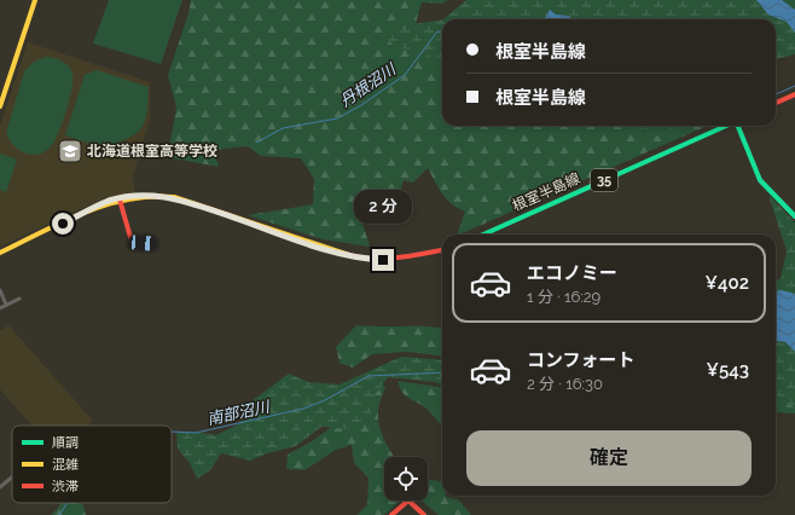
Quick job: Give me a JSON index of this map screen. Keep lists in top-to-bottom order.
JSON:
{
  "streets": {
    "main road": ["35", "根室半島線"]
  },
  "water": ["丹根沼川", "南部沼川"],
  "places": {
    "school or university": ["北海道根室高等学校"]
  },
  "legend": ["順調", "混雑", "渋滞"],
  "page": {
    "banner": ["根室半島線", "根室半島線"],
    "bubble": "2 分",
    "list": [
      {
        "name": "エコノミー",
        "note": "1 分 · 16:29",
        "value": "¥402"
      },
      {
        "name": "コンフォート",
        "note": "2 分 · 16:30",
        "value": "¥543"
      }
    ],
    "buttons": "確定"
  }
}
